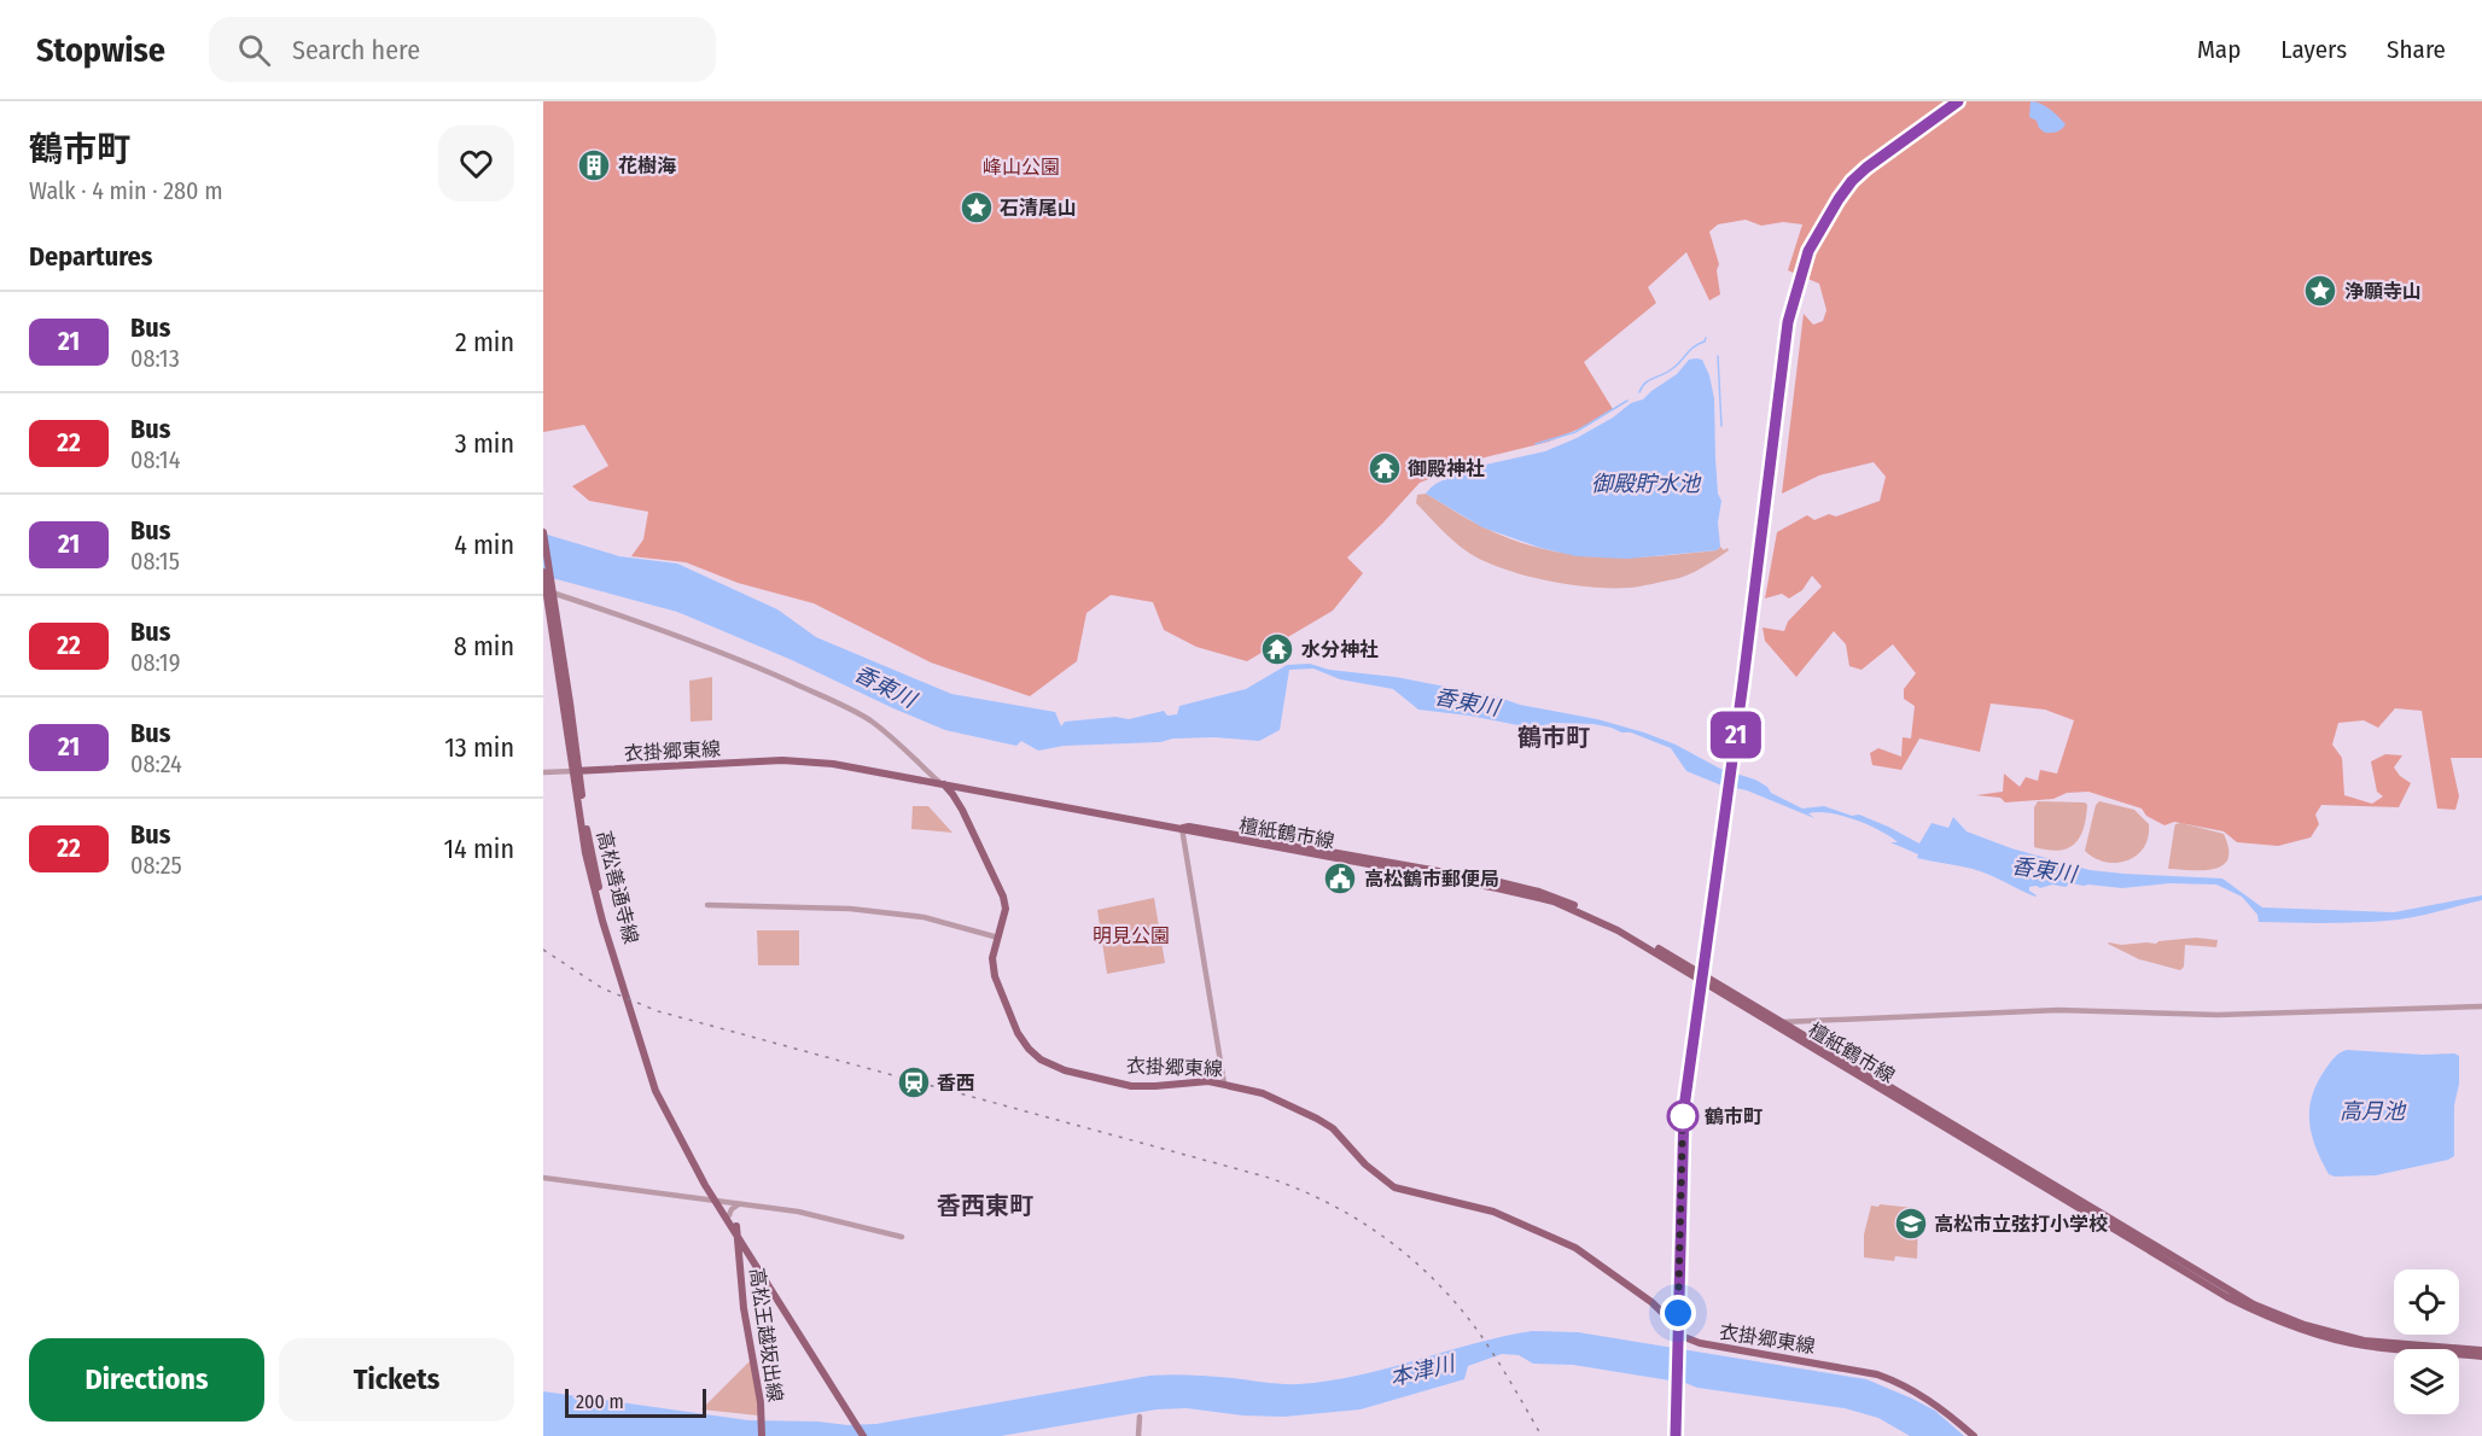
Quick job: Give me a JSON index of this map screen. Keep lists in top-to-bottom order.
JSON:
{
  "streets": {
    "main road": [
      "衣掛郷東線",
      "檀紙鶴市線",
      "高松善通寺線",
      "高松王越坂出線"
    ]
  },
  "crossings": [
    ["衣掛郷東線", "檀紙鶴市線"],
    ["衣掛郷東線", "高松善通寺線"],
    ["高松善通寺線", "高松王越坂出線"]
  ],
  "districts": ["鶴市町", "香西東町"],
  "water": [
    "御殿貯水池",
    "香東川",
    "高月池",
    "本津川"
  ],
  "parks": ["峰山公園", "明見公園"],
  "places": {
    "building": ["花樹海"],
    "place": ["石清尾山", "浄願寺山"],
    "temple": ["御殿神社", "水分神社"],
    "public building": ["高松鶴市郵便局"],
    "station": ["香西"],
    "other": ["鶴市町"],
    "school or university": ["高松市立弦打小学校"]
  },
  "lines": ["bus line 21"],
  "scale_bar": "200 m",
  "page": {
    "header": "Stopwise",
    "search": "Search here",
    "nav": ["Map", "Layers", "Share"],
    "heading": [
      ["鶴市町", "Walk · 4 min · 280 m"],
      "Departures"
    ],
    "on_map": "21",
    "list": [
      {
        "mark": "21",
        "name": "Bus",
        "note": "08:13",
        "value": "2 min"
      },
      {
        "mark": "22",
        "name": "Bus",
        "note": "08:14",
        "value": "3 min"
      },
      {
        "mark": "21",
        "name": "Bus",
        "note": "08:15",
        "value": "4 min"
      },
      {
        "mark": "22",
        "name": "Bus",
        "note": "08:19",
        "value": "8 min"
      },
      {
        "mark": "21",
        "name": "Bus",
        "note": "08:24",
        "value": "13 min"
      },
      {
        "mark": "22",
        "name": "Bus",
        "note": "08:25",
        "value": "14 min"
      }
    ],
    "buttons": ["Directions", "Tickets"],
    "scale": "200 m"
  }
}
